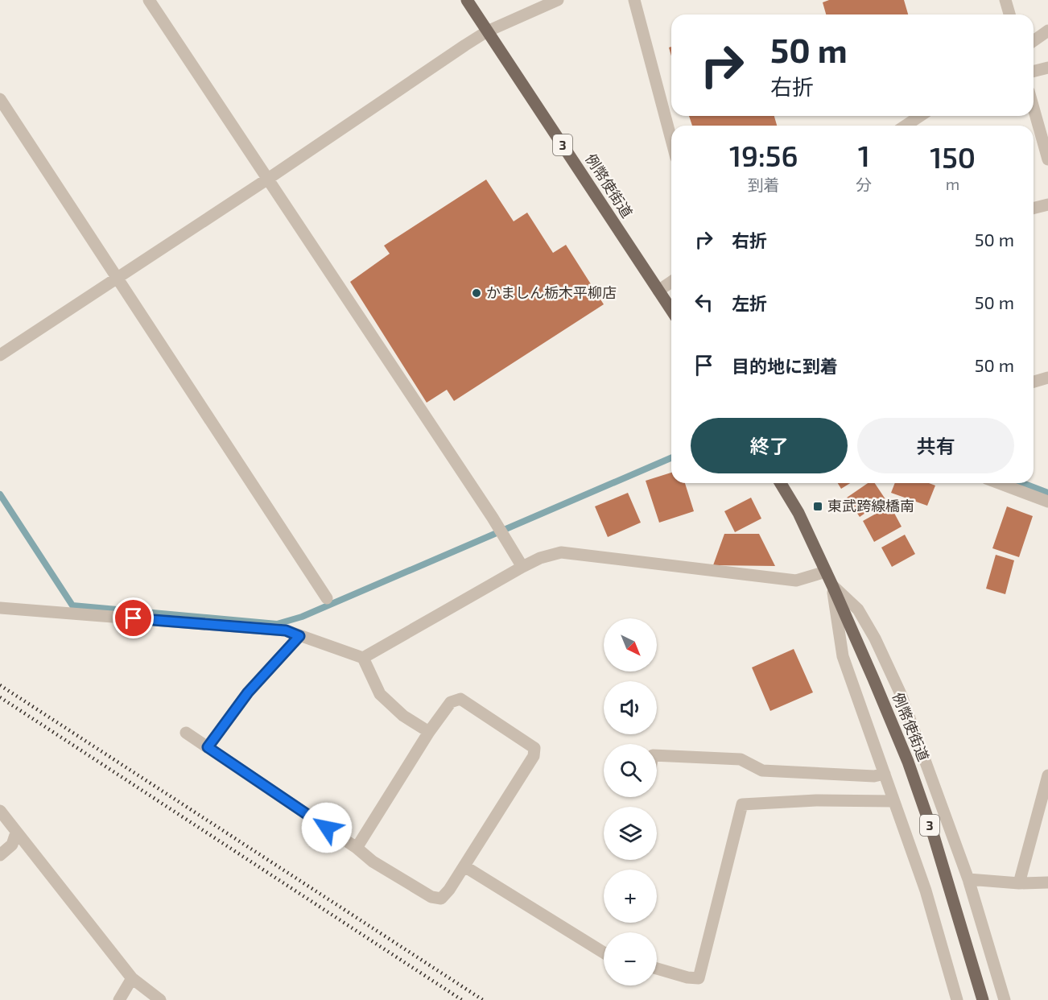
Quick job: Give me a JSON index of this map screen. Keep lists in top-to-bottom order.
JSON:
{
  "streets": {
    "main road": ["3", "例幣使街道"]
  },
  "places": {
    "other": ["かましん栃木平柳店"],
    "transit": ["東武跨線橋南"]
  },
  "north": "bottom right",
  "page": {
    "turn": ["50 m", "右折"],
    "eta": [
      "19:56",
      "到着",
      "1",
      "分",
      "150",
      "m"
    ],
    "list": [
      {
        "name": "右折",
        "value": "50 m"
      },
      {
        "name": "左折",
        "value": "50 m"
      },
      {
        "name": "目的地に到着",
        "value": "50 m"
      }
    ],
    "buttons": ["終了", "共有"],
    "map_buttons": ["+", "−"]
  }
}
